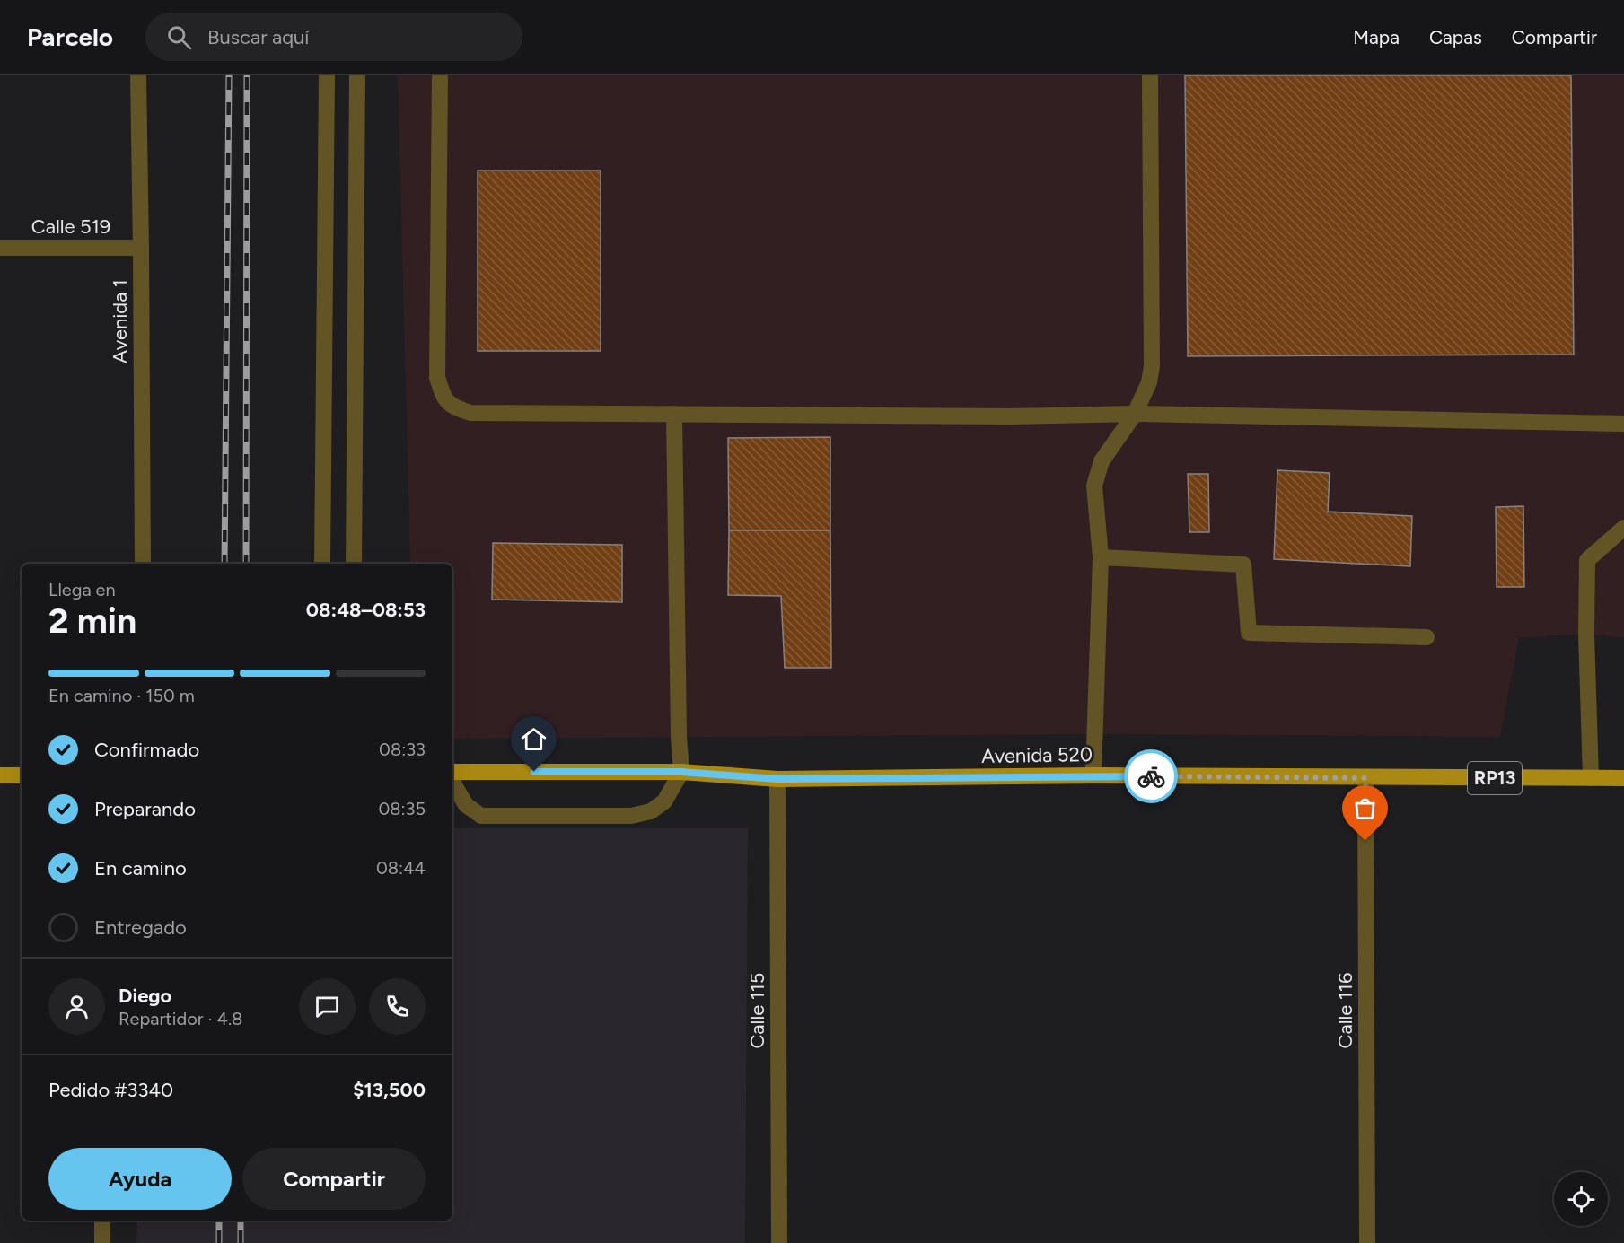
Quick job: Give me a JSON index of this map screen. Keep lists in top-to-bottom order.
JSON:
{
  "streets": {
    "main road": ["Avenida 520", "RP13"],
    "street": [
      "Calle 519",
      "Avenida 1",
      "Calle 115",
      "Calle 116"
    ]
  },
  "crossings": [
    ["Calle 519", "Avenida 1"],
    ["Avenida 520", "Calle 115"],
    ["Avenida 520", "Calle 116"]
  ],
  "page": {
    "header": "Parcelo",
    "search": "Buscar aquí",
    "nav": ["Mapa", "Capas", "Compartir"],
    "heading": ["2 min", "Llega en", "08:48–08:53"],
    "panel": [
      "Diego",
      "Repartidor · 4.8",
      "Pedido #3340",
      "$13,500"
    ],
    "bar": "En camino · 150 m",
    "list": [
      ["Confirmado", "08:33"],
      ["Preparando", "08:35"],
      ["En camino", "08:44"],
      "Entregado"
    ],
    "buttons": ["Ayuda", "Compartir"]
  }
}
